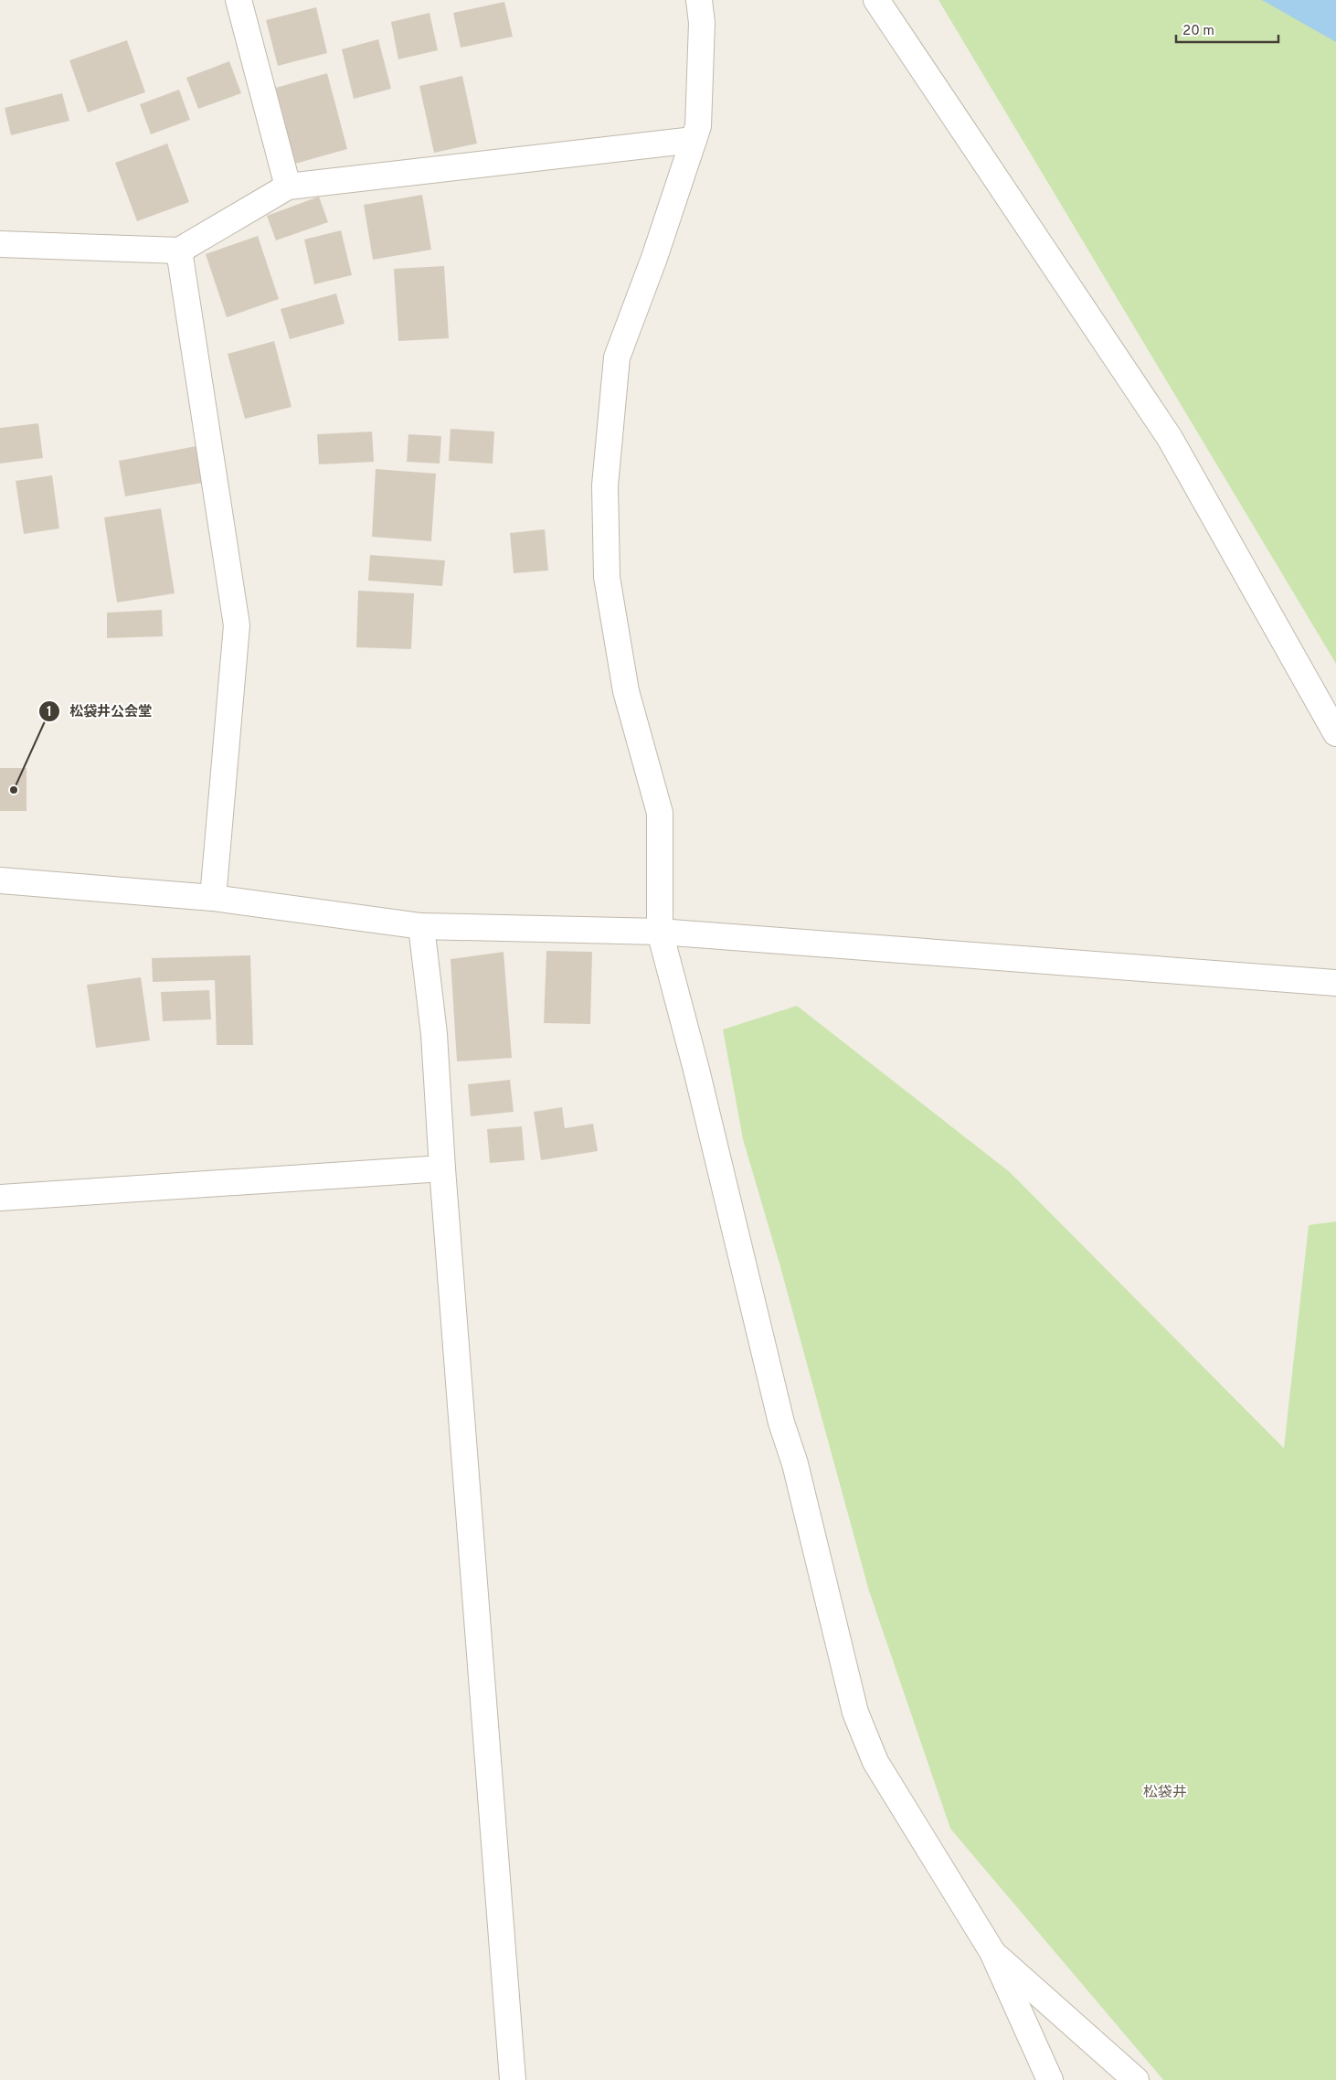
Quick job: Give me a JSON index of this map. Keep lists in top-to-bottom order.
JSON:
{
  "districts": ["松袋井"],
  "places": ["松袋井公会堂"],
  "scale_bar": "20 m"
}
